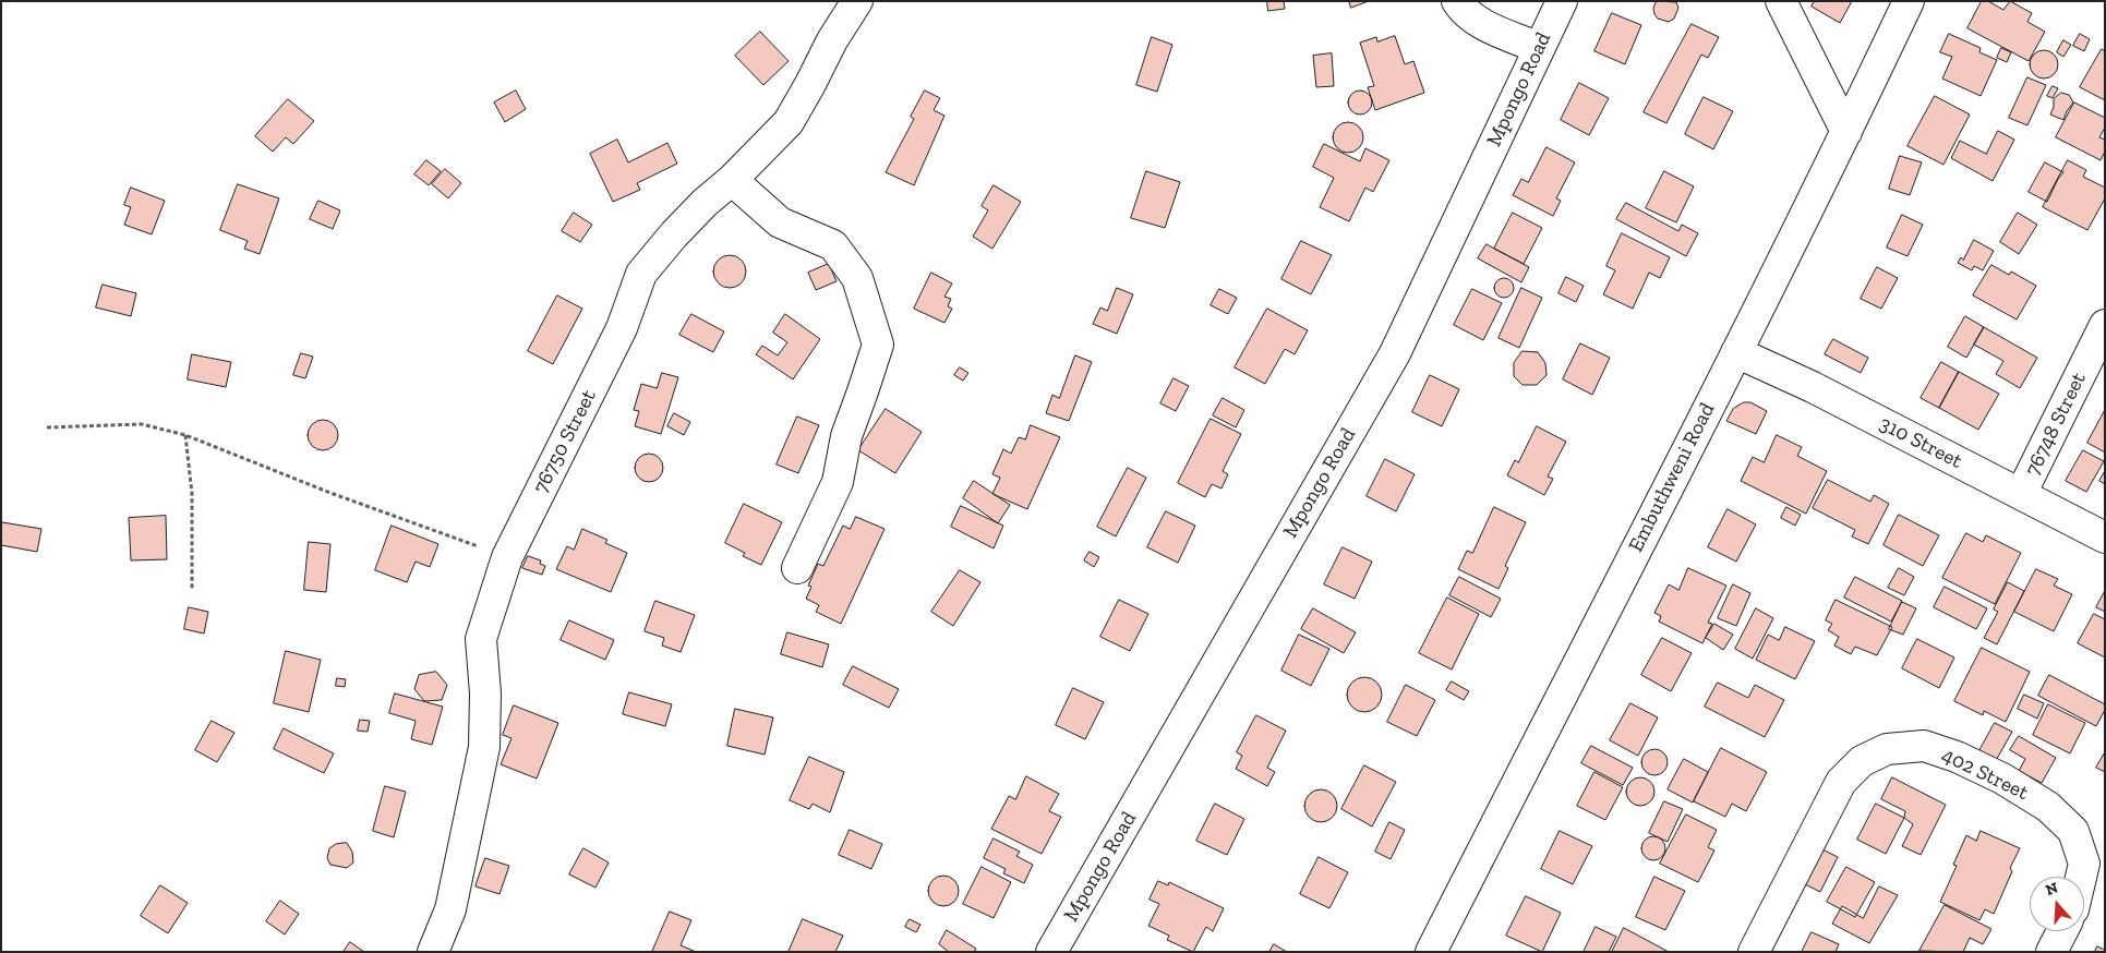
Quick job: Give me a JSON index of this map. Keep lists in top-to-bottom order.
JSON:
{
  "streets": {
    "street": [
      "Mpongo Road",
      "76748 Street",
      "76750 Street",
      "310 Street",
      "Embuthweni Road",
      "402 Street"
    ]
  },
  "crossings": [
    ["76748 Street", "310 Street"],
    ["310 Street", "Embuthweni Road"]
  ],
  "north": "top"
}
